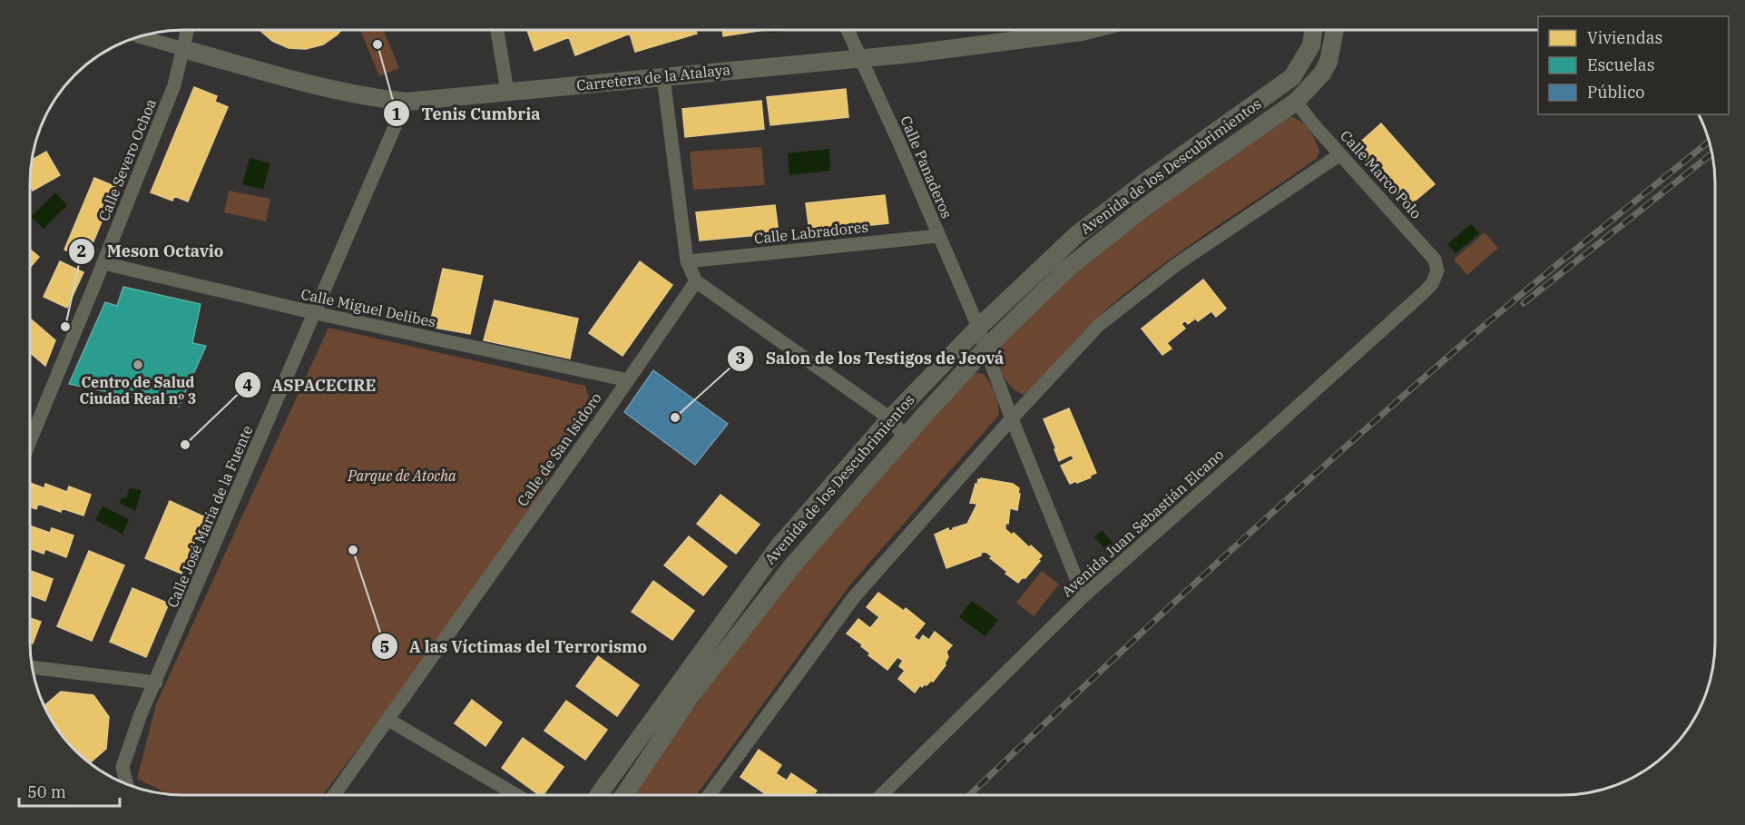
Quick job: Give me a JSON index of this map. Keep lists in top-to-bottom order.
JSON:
{
  "streets": {
    "street": [
      "Carretera de la Atalaya",
      "Calle Severo Ochoa",
      "Avenida de los Descubrimientos",
      "Calle Panaderos",
      "Calle Marco Polo",
      "Calle Labradores",
      "Calle Miguel Delibes",
      "Calle de San Isidoro",
      "Calle José María de la Fuente",
      "Avenida Juan Sebastián Elcano"
    ]
  },
  "crossings": [
    ["Carretera de la Atalaya", "Calle Severo Ochoa"],
    ["Carretera de la Atalaya", "Calle Panaderos"],
    ["Carretera de la Atalaya", "Calle José María de la Fuente"],
    ["Calle Severo Ochoa", "Calle Miguel Delibes"],
    ["Avenida de los Descubrimientos", "Calle Panaderos"],
    ["Avenida de los Descubrimientos", "Calle Marco Polo"],
    ["Calle Panaderos", "Calle Labradores"],
    ["Calle Panaderos", "Avenida Juan Sebastián Elcano"],
    ["Calle Marco Polo", "Avenida Juan Sebastián Elcano"],
    ["Calle Miguel Delibes", "Calle de San Isidoro"],
    ["Calle Miguel Delibes", "Calle José María de la Fuente"]
  ],
  "parks": ["Parque de Atocha"],
  "places": [
    "Tenis Cumbria",
    "Meson Octavio",
    "Centro de Salud Ciudad Real nº 3",
    "Salon de los Testigos de Jeová",
    "ASPACECIRE",
    "A las Víctimas del Terrorismo"
  ],
  "legend": ["Viviendas", "Escuelas", "Público"],
  "scale_bar": "50 m"
}
